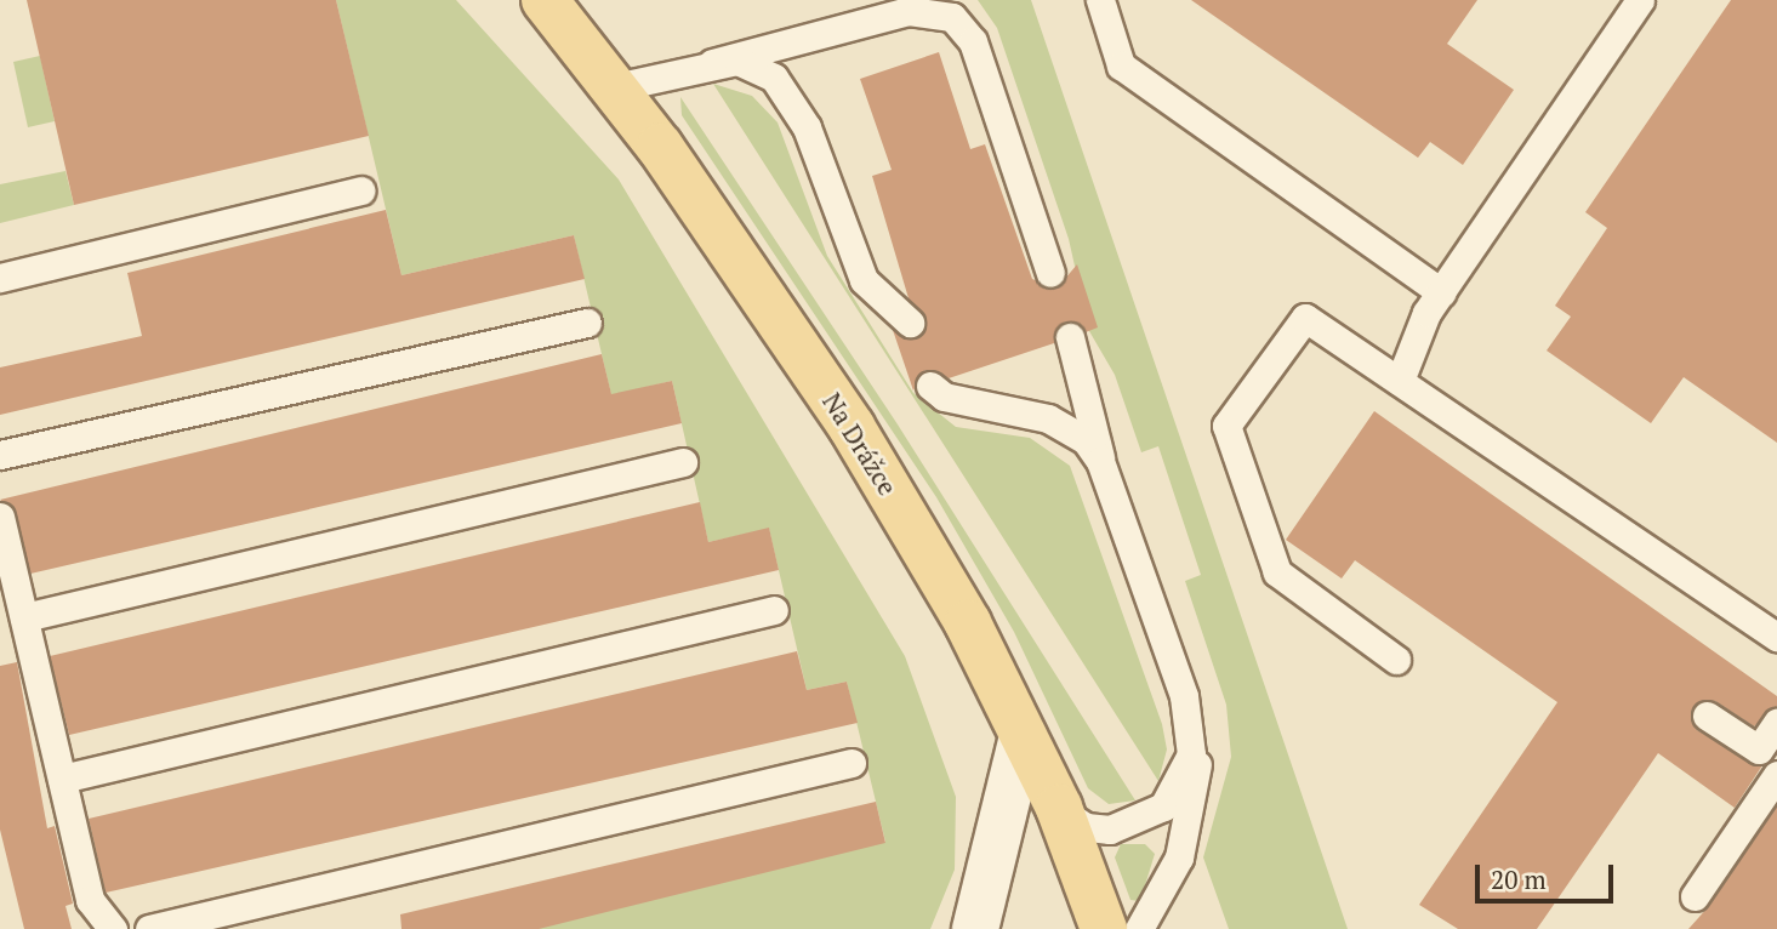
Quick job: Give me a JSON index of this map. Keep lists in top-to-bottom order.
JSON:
{
  "streets": {
    "main road": ["Na Drážce"]
  },
  "scale_bar": "20 m"
}
